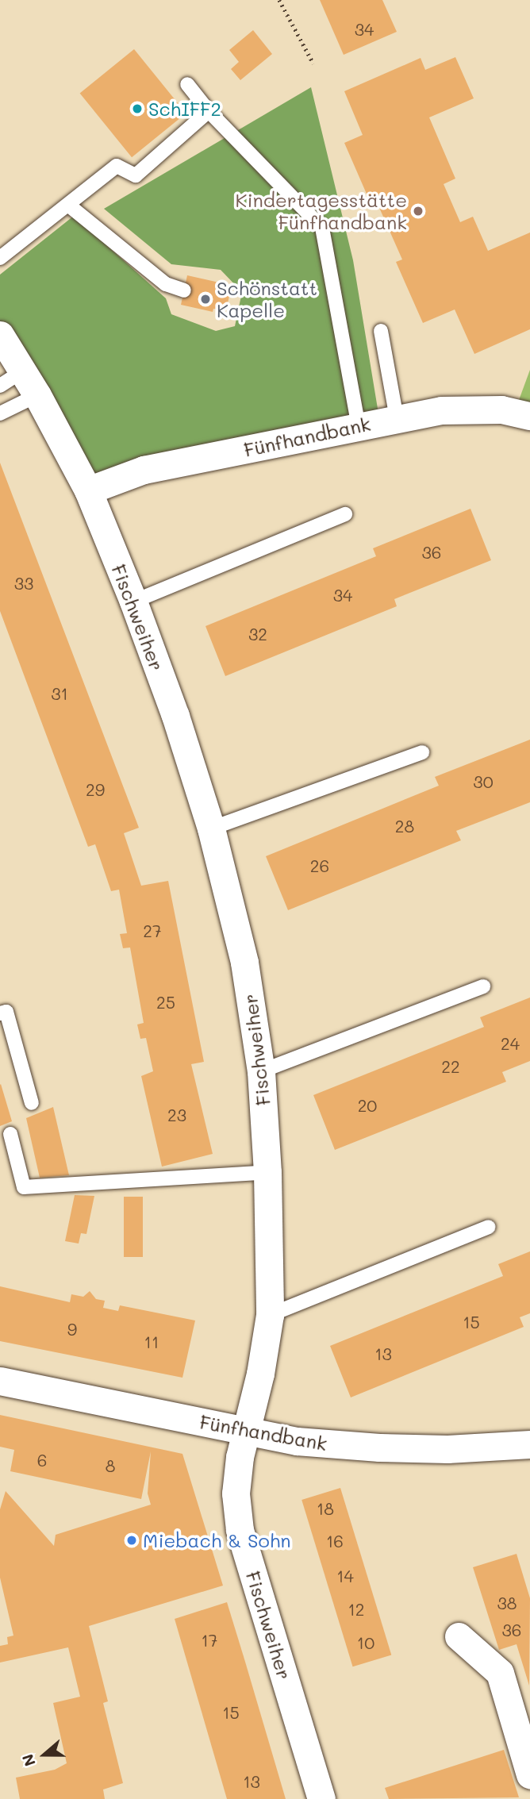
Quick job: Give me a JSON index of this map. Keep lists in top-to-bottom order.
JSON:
{
  "streets": {
    "street": ["Fünfhandbank", "Fischweiher"]
  },
  "crossings": [
    ["Fünfhandbank", "Fischweiher"]
  ],
  "places": [
    "SchIFF2",
    "Kindertagesstätte Fünfhandbank",
    "Schönstatt Kapelle",
    "Miebach & Sohn"
  ],
  "house_numbers": [
    "34",
    "36",
    "33",
    "34",
    "32",
    "31",
    "30",
    "29",
    "28",
    "26",
    "27",
    "25",
    "24",
    "22",
    "20",
    "23",
    "15",
    "9",
    "11",
    "13",
    "6",
    "8",
    "18",
    "16",
    "14",
    "38",
    "12",
    "36",
    "17",
    "10",
    "15",
    "13"
  ],
  "north": "left"
}
